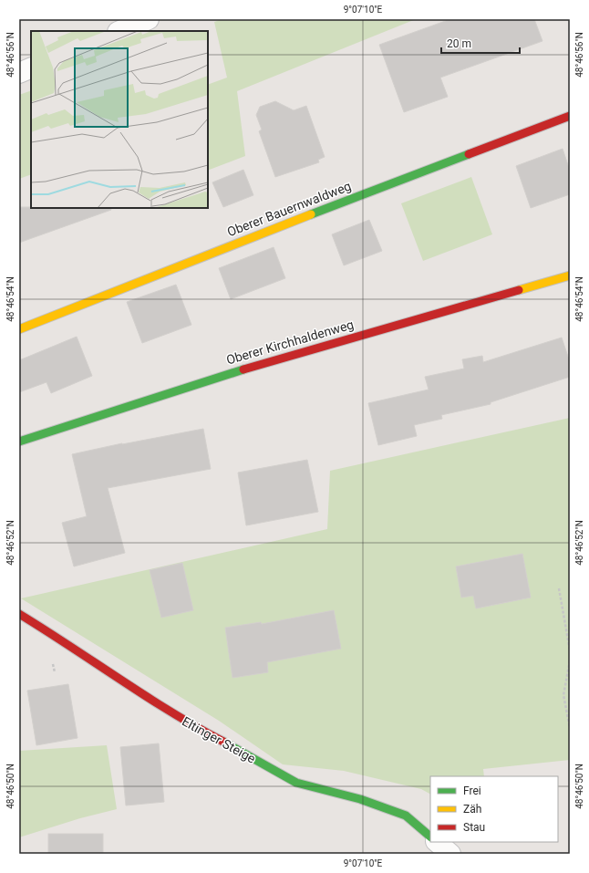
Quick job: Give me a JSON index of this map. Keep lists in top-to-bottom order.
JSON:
{
  "streets": {
    "street": ["Oberer Bauernwaldweg", "Oberer Kirchhaldenweg", "Eltinger Steige"]
  },
  "legend": ["Frei", "Zäh", "Stau"],
  "scale_bar": "20 m",
  "coordinates": [
    "9°07'10\"E",
    "48°46'56\"N",
    "48°46'54\"N",
    "48°46'52\"N",
    "48°46'50\"N"
  ]
}
